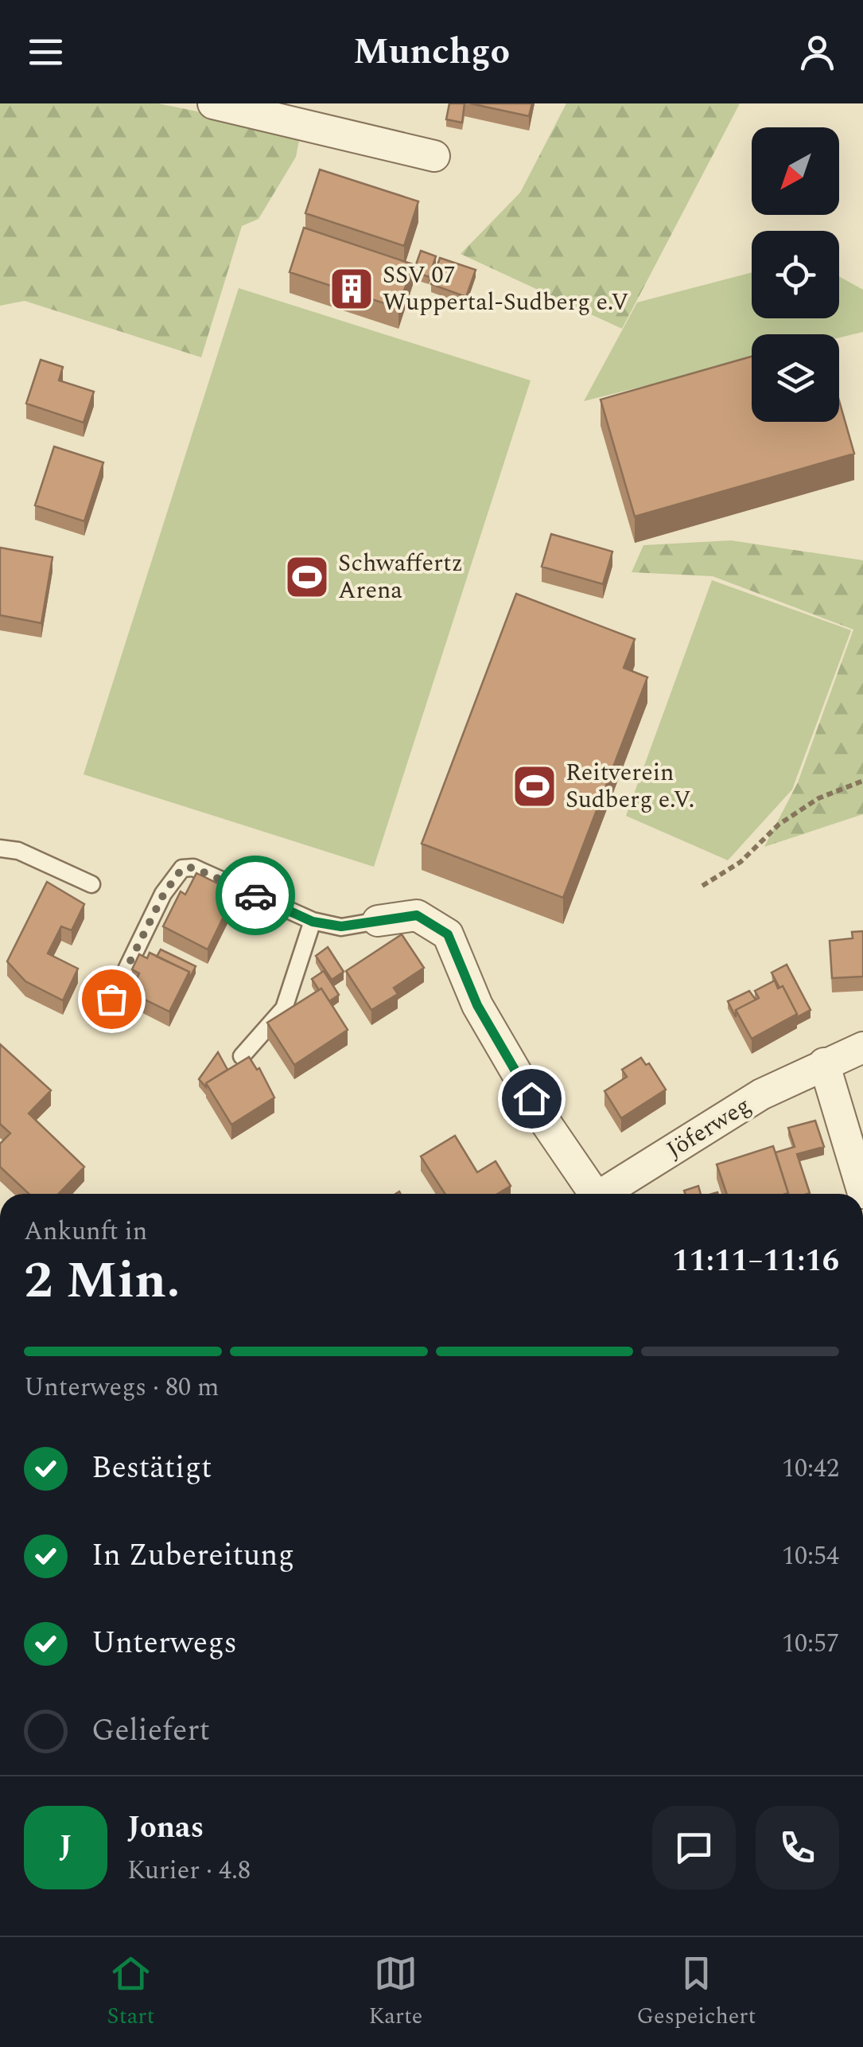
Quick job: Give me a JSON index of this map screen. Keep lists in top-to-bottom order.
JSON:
{
  "streets": {
    "street": ["Jöferweg"]
  },
  "places": {
    "building": ["SSV 07 Wuppertal-Sudberg e.V"],
    "sports": ["Schwaffertz Arena", "Reitverein Sudberg e.V."]
  },
  "north": "bottom left",
  "page": {
    "header": "Munchgo",
    "heading": ["2 Min.", "Ankunft in", "11:11–11:16"],
    "panel": ["Jonas", "Kurier · 4.8"],
    "bar": "Unterwegs · 80 m",
    "list": [
      ["Bestätigt", "10:42"],
      ["In Zubereitung", "10:54"],
      ["Unterwegs", "10:57"],
      "Geliefert"
    ],
    "round": "J",
    "tabs": ["Start", "Karte", "Gespeichert"]
  }
}
